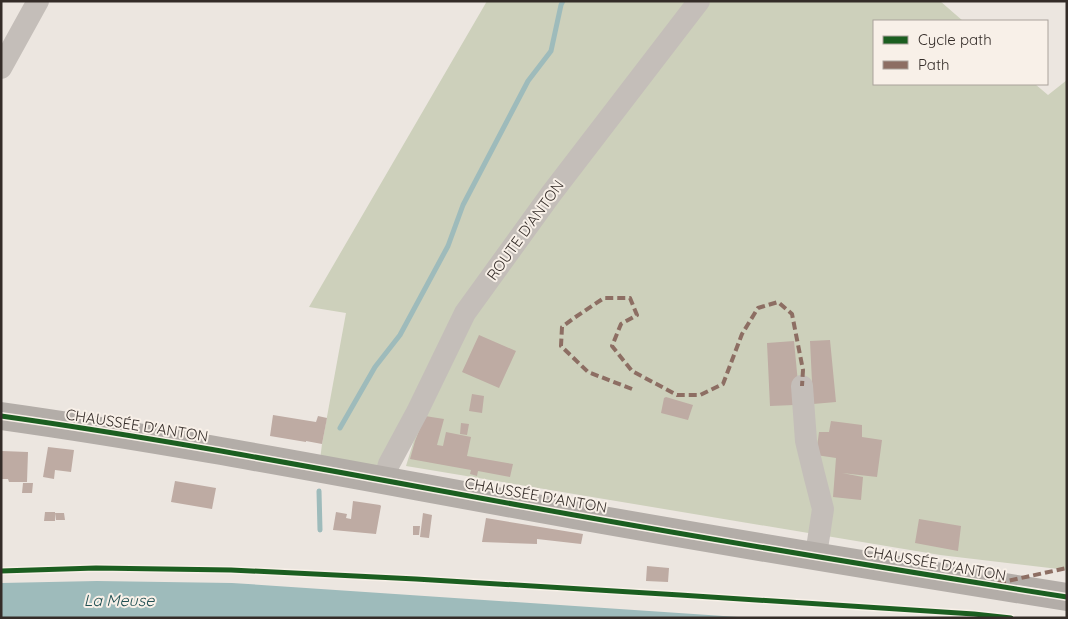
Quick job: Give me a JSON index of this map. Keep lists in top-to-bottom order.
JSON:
{
  "streets": {
    "main road": ["CHAUSSÉE D'ANTON"],
    "street": ["ROUTE D'ANTON"]
  },
  "crossings": [
    ["ROUTE D'ANTON", "CHAUSSÉE D'ANTON"]
  ],
  "water": ["La Meuse"],
  "legend": ["Cycle path", "Path"]
}
